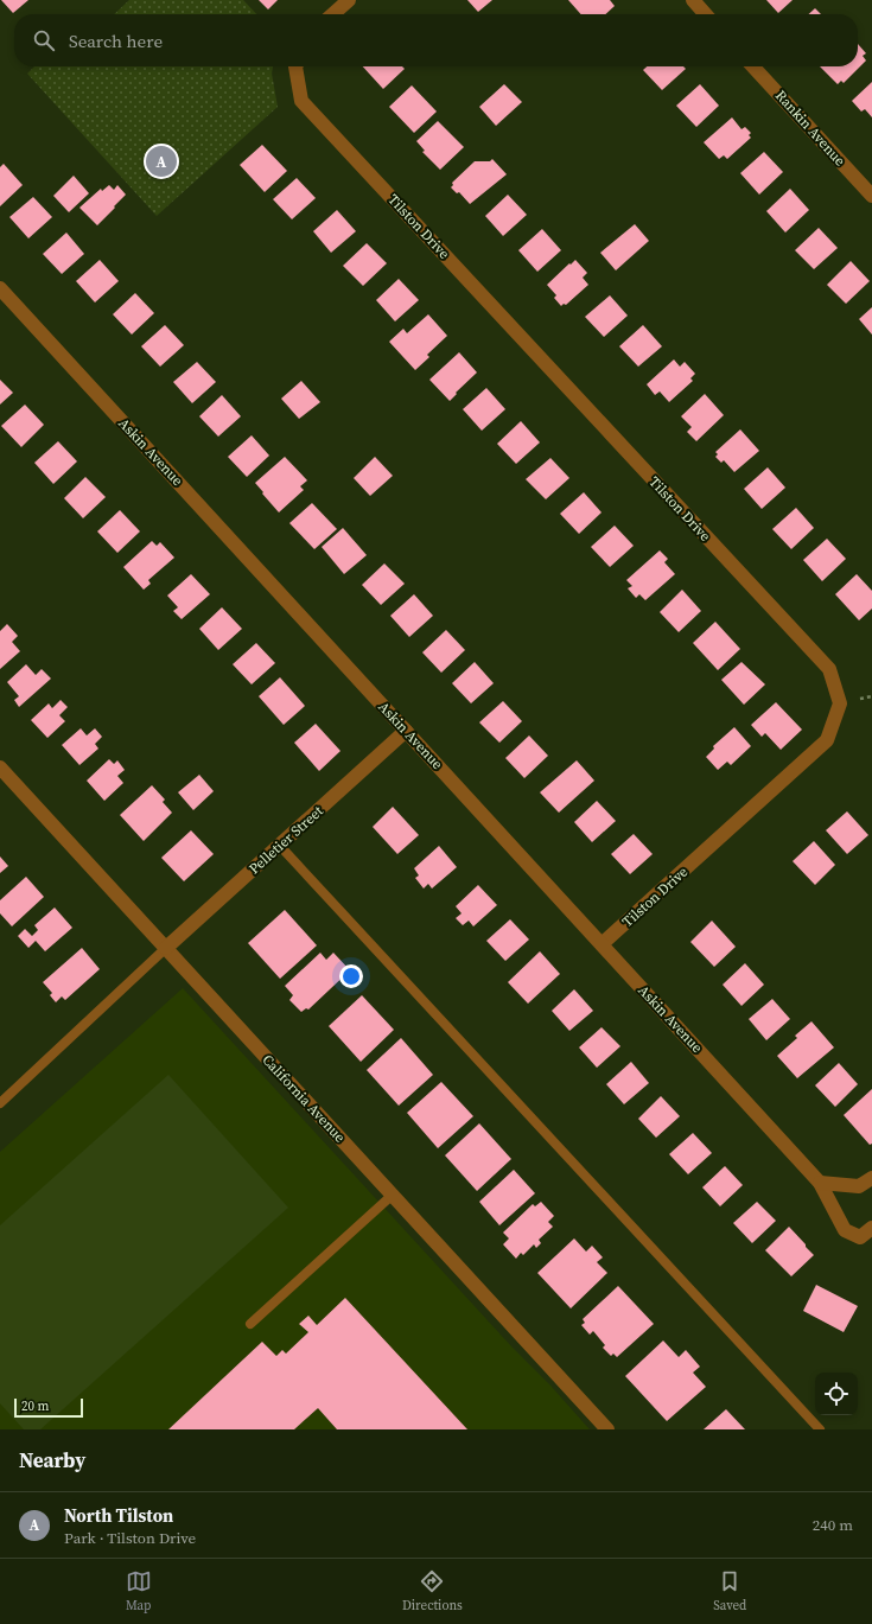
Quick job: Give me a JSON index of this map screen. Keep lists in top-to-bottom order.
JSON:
{
  "streets": {
    "street": [
      "Rankin Avenue",
      "Tilston Drive",
      "Askin Avenue",
      "Pelletier Street",
      "California Avenue"
    ]
  },
  "crossings": [
    ["Tilston Drive", "Askin Avenue"],
    ["Askin Avenue", "Pelletier Street"],
    ["Pelletier Street", "California Avenue"]
  ],
  "scale_bar": "20 m",
  "page": {
    "search": "Search here",
    "pins": "A",
    "scale": "20 m",
    "heading": "Nearby",
    "list": [
      {
        "mark": "A",
        "name": "North Tilston",
        "note": "Park · Tilston Drive",
        "value": "240 m"
      }
    ],
    "nav": ["Map", "Directions", "Saved"]
  }
}
